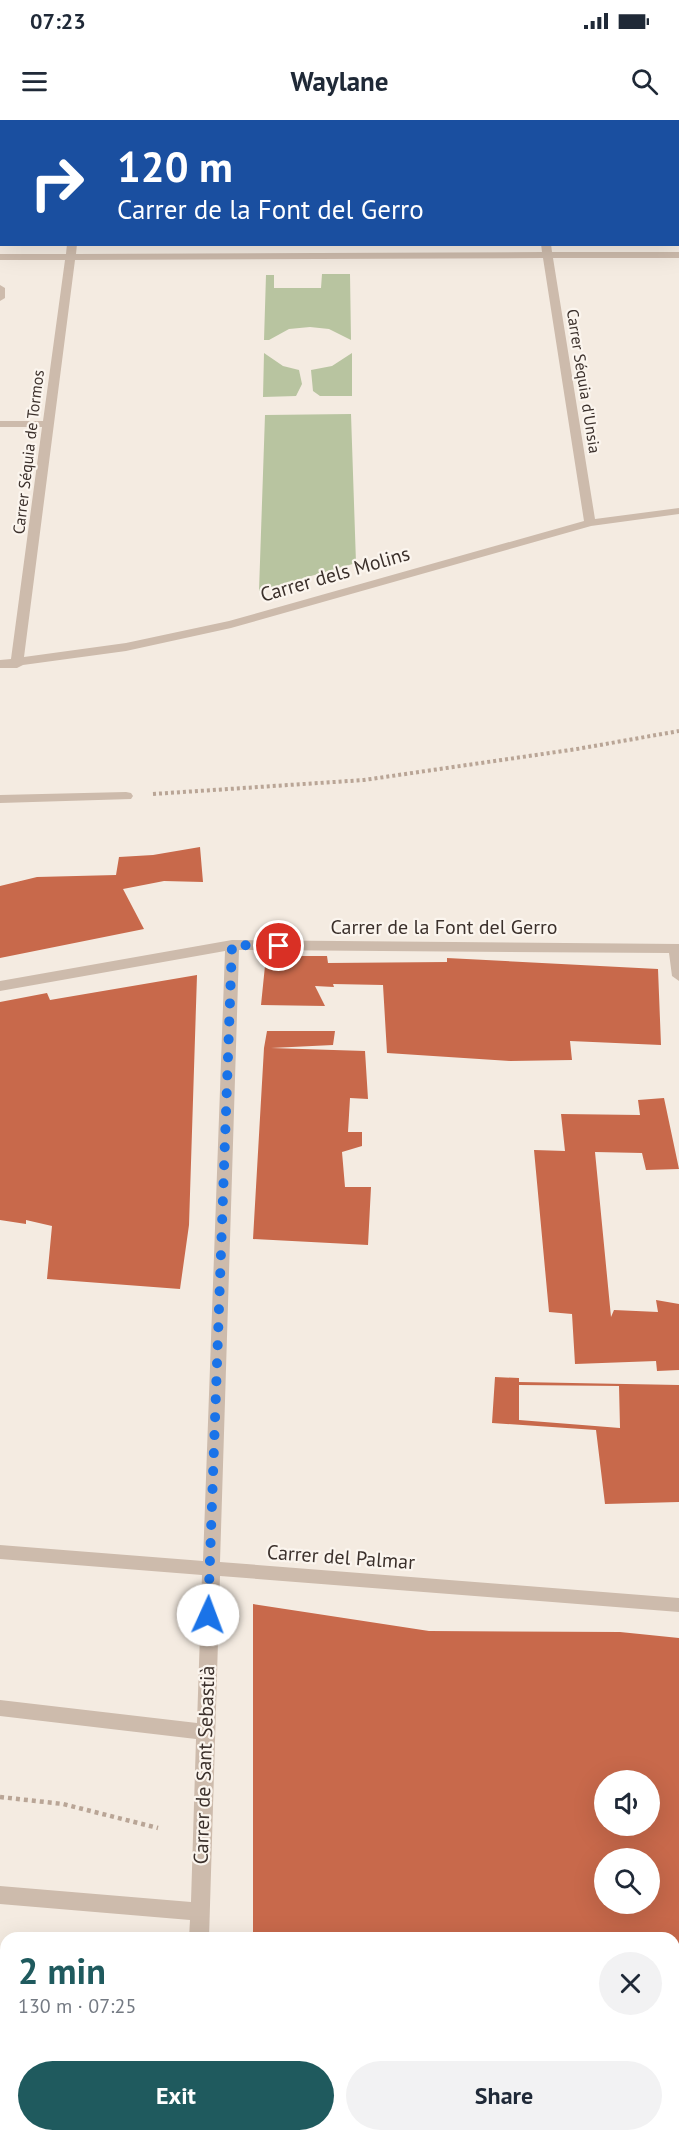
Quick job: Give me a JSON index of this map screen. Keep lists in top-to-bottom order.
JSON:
{
  "streets": {
    "street": [
      "Carrer Séquia d'Unsia",
      "Carrer Séquia de Tormos",
      "Carrer dels Molins",
      "Carrer de la Font del Gerro",
      "Carrer del Palmar",
      "Carrer de Sant Sebastià"
    ]
  },
  "crossings": [
    ["Carrer Séquia d'Unsia", "Carrer dels Molins"],
    ["Carrer Séquia de Tormos", "Carrer dels Molins"],
    ["Carrer de la Font del Gerro", "Carrer de Sant Sebastià"],
    ["Carrer del Palmar", "Carrer de Sant Sebastià"]
  ],
  "page": {
    "status": "07:23",
    "header": "Waylane",
    "turn": ["120 m", "Carrer de la Font del Gerro"],
    "heading": ["2 min", "130 m · 07:25"],
    "buttons": ["Exit", "Share"]
  }
}
